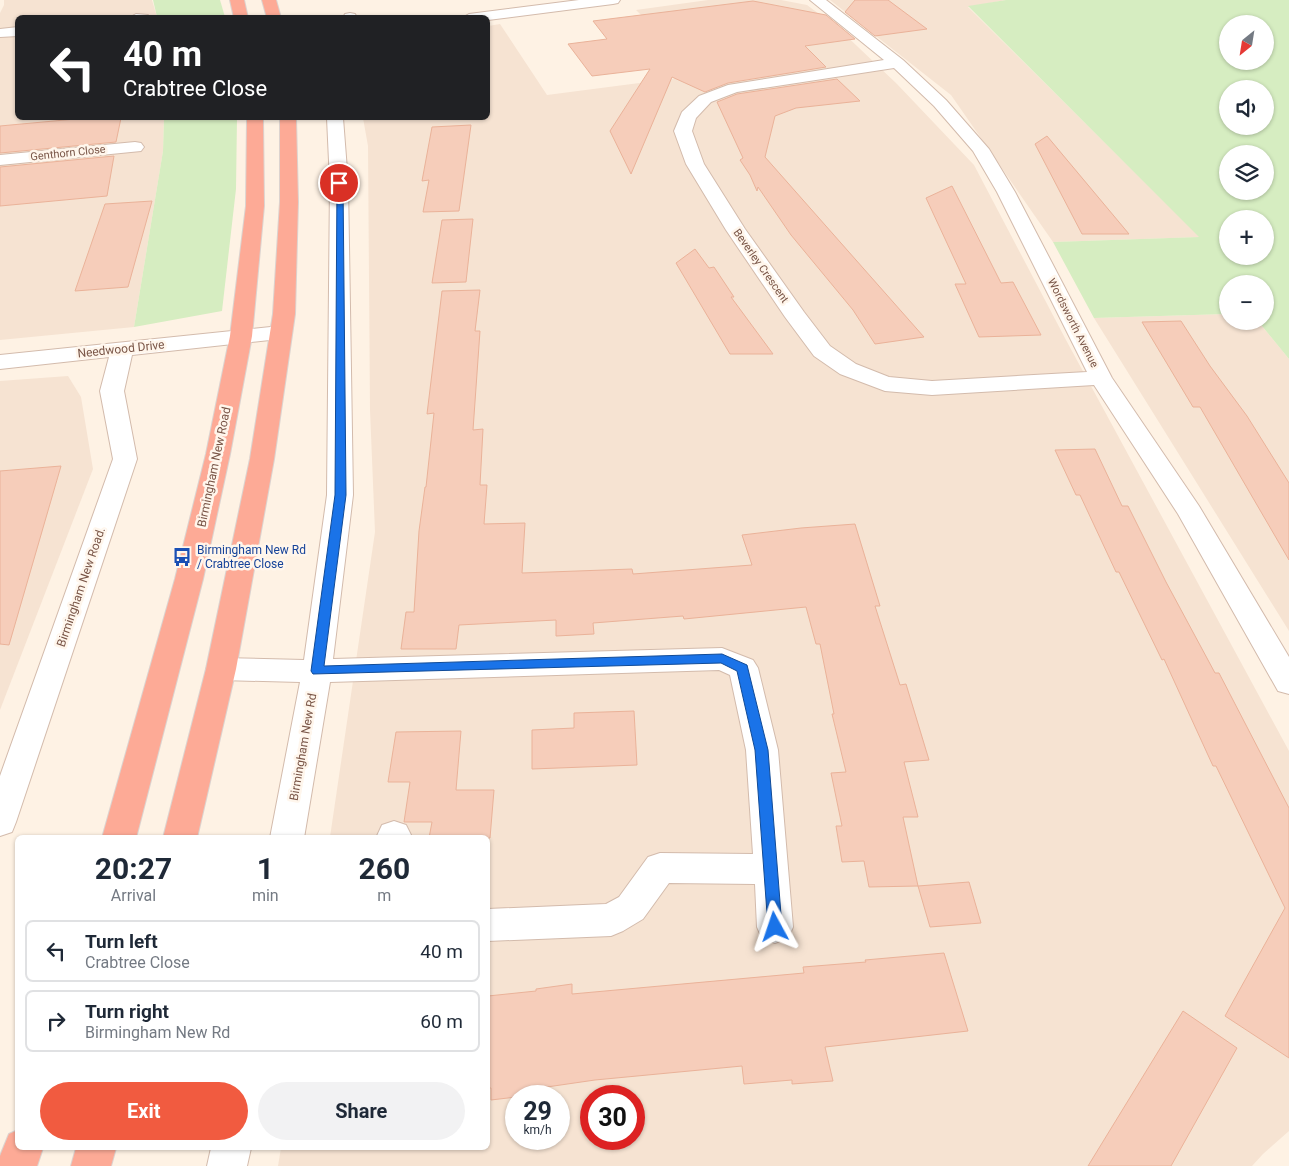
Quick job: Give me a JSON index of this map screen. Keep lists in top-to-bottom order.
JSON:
{
  "streets": {
    "highway": ["Birmingham New Road"],
    "street": [
      "Genthorn Close",
      "Beverley Crescent",
      "Wordsworth Avenue",
      "Needwood Drive",
      "Birmingham New Road.",
      "Birmingham New Rd"
    ]
  },
  "crossings": [
    ["Beverley Crescent", "Wordsworth Avenue"],
    ["Needwood Drive", "Birmingham New Road"],
    ["Needwood Drive", "Birmingham New Road."]
  ],
  "places": {
    "bus stop": ["Birmingham New Rd / Crabtree Close"]
  },
  "north": "bottom left",
  "page": {
    "map_buttons": ["+", "−"],
    "turn": ["40 m", "Crabtree Close"],
    "eta": [
      "20:27",
      "Arrival",
      "1",
      "min",
      "260",
      "m"
    ],
    "list": [
      {
        "name": "Turn left",
        "note": "Crabtree Close",
        "value": "40 m"
      },
      {
        "name": "Turn right",
        "note": "Birmingham New Rd",
        "value": "60 m"
      }
    ],
    "buttons": ["Exit", "Share"],
    "speed": "29 km/h",
    "limit": "30"
  }
}
